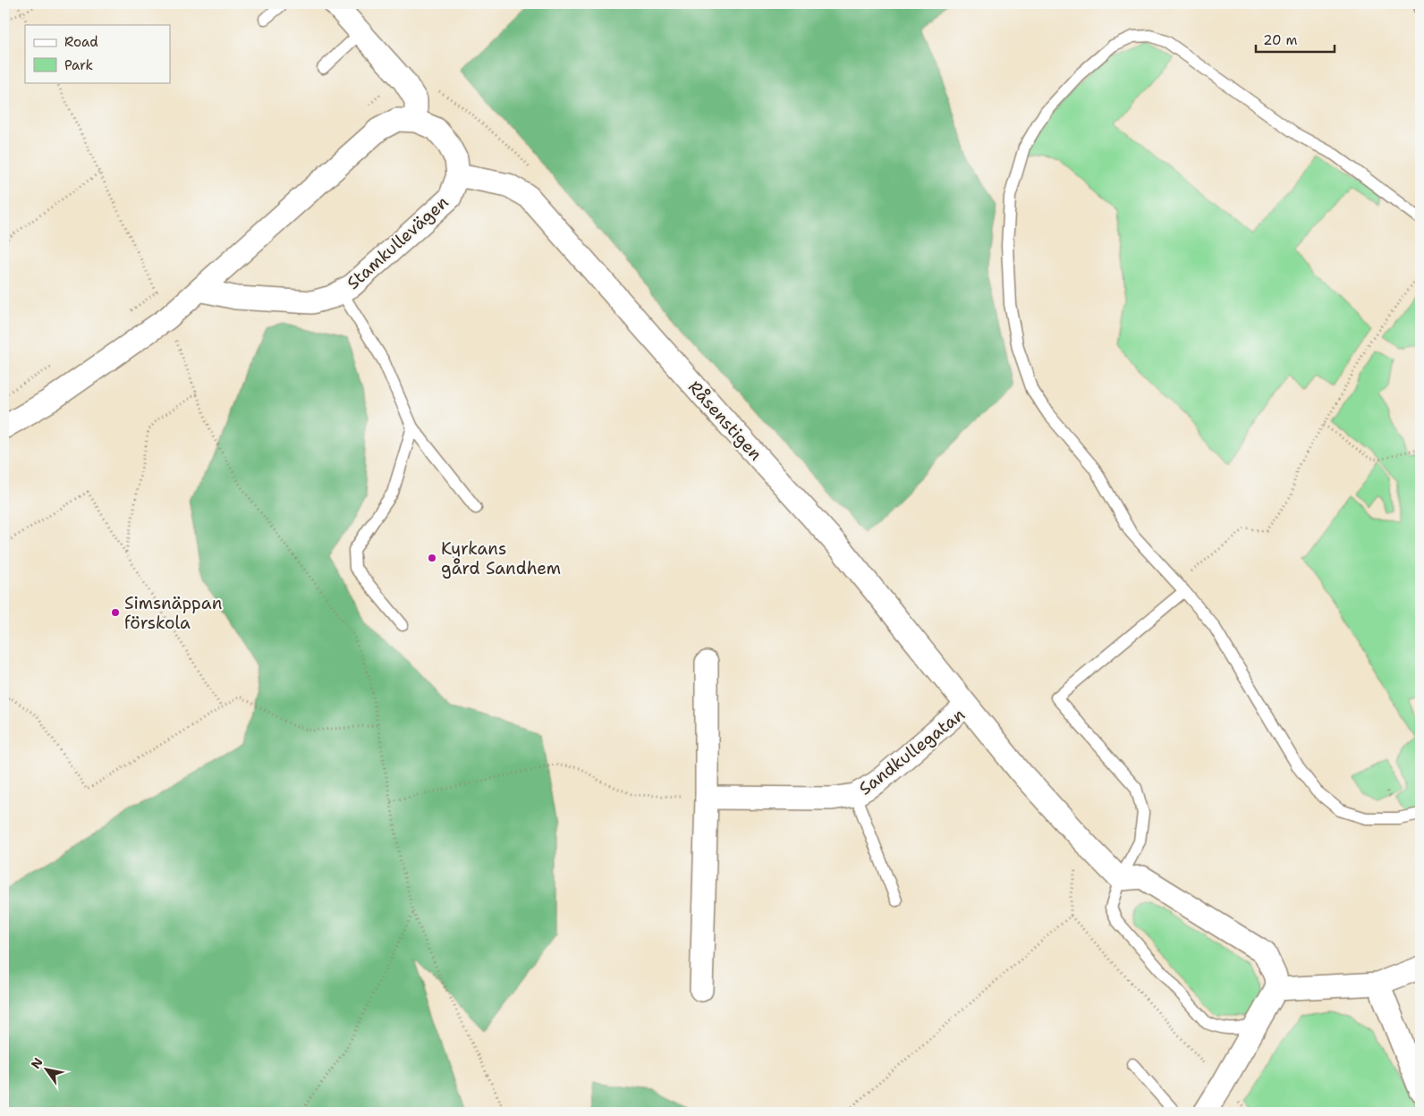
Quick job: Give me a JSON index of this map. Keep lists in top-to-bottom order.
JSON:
{
  "streets": {
    "street": ["Stamkullevägen", "Råsenstigen", "Sandkullegatan"]
  },
  "crossings": [
    ["Stamkullevägen", "Råsenstigen"],
    ["Råsenstigen", "Sandkullegatan"]
  ],
  "places": ["Kyrkans gård Sandhem", "Simsnäppan förskola"],
  "legend": ["Road", "Park"],
  "scale_bar": "20 m",
  "north": "top left"
}
